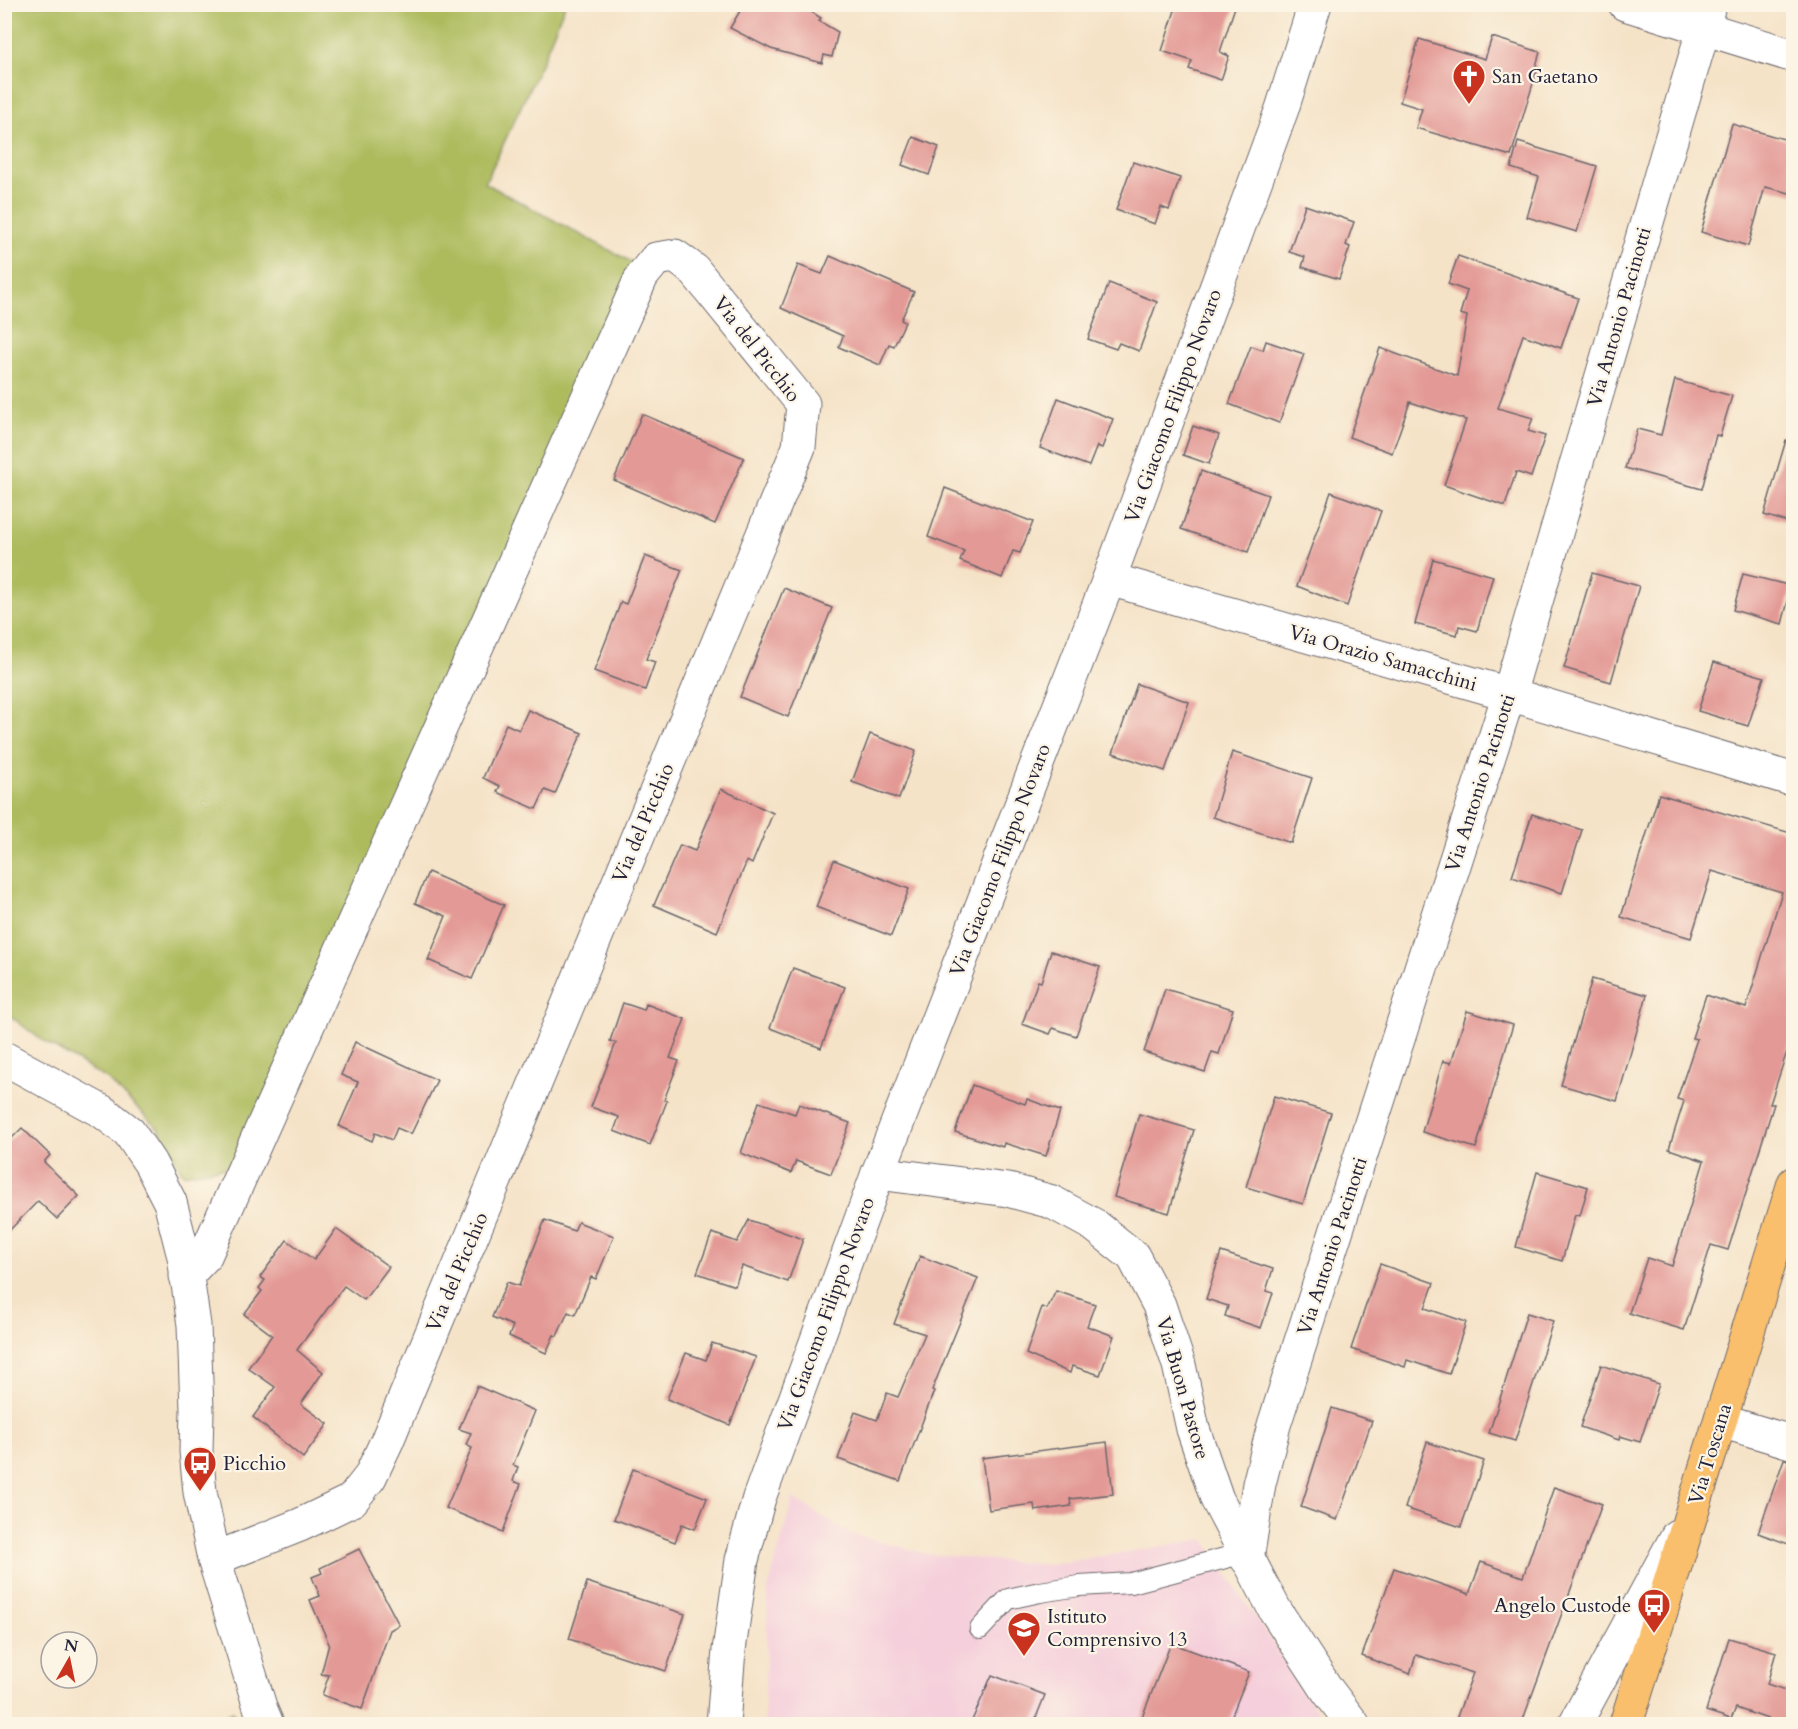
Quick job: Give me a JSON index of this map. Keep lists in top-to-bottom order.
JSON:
{
  "streets": {
    "main road": ["Via Toscana"],
    "street": [
      "Via Antonio Pacinotti",
      "Via del Picchio",
      "Via Giacomo Filippo Novaro",
      "Via Orazio Samacchini",
      "Via Buon Pastore"
    ]
  },
  "crossings": [
    ["Via Antonio Pacinotti", "Via Orazio Samacchini"],
    ["Via Antonio Pacinotti", "Via Buon Pastore"],
    ["Via Giacomo Filippo Novaro", "Via Orazio Samacchini"],
    ["Via Giacomo Filippo Novaro", "Via Buon Pastore"]
  ],
  "places": {
    "church": ["San Gaetano"],
    "bus stop": ["Picchio", "Angelo Custode"],
    "school or university": ["Istituto Comprensivo 13"]
  },
  "north": "top"
}
